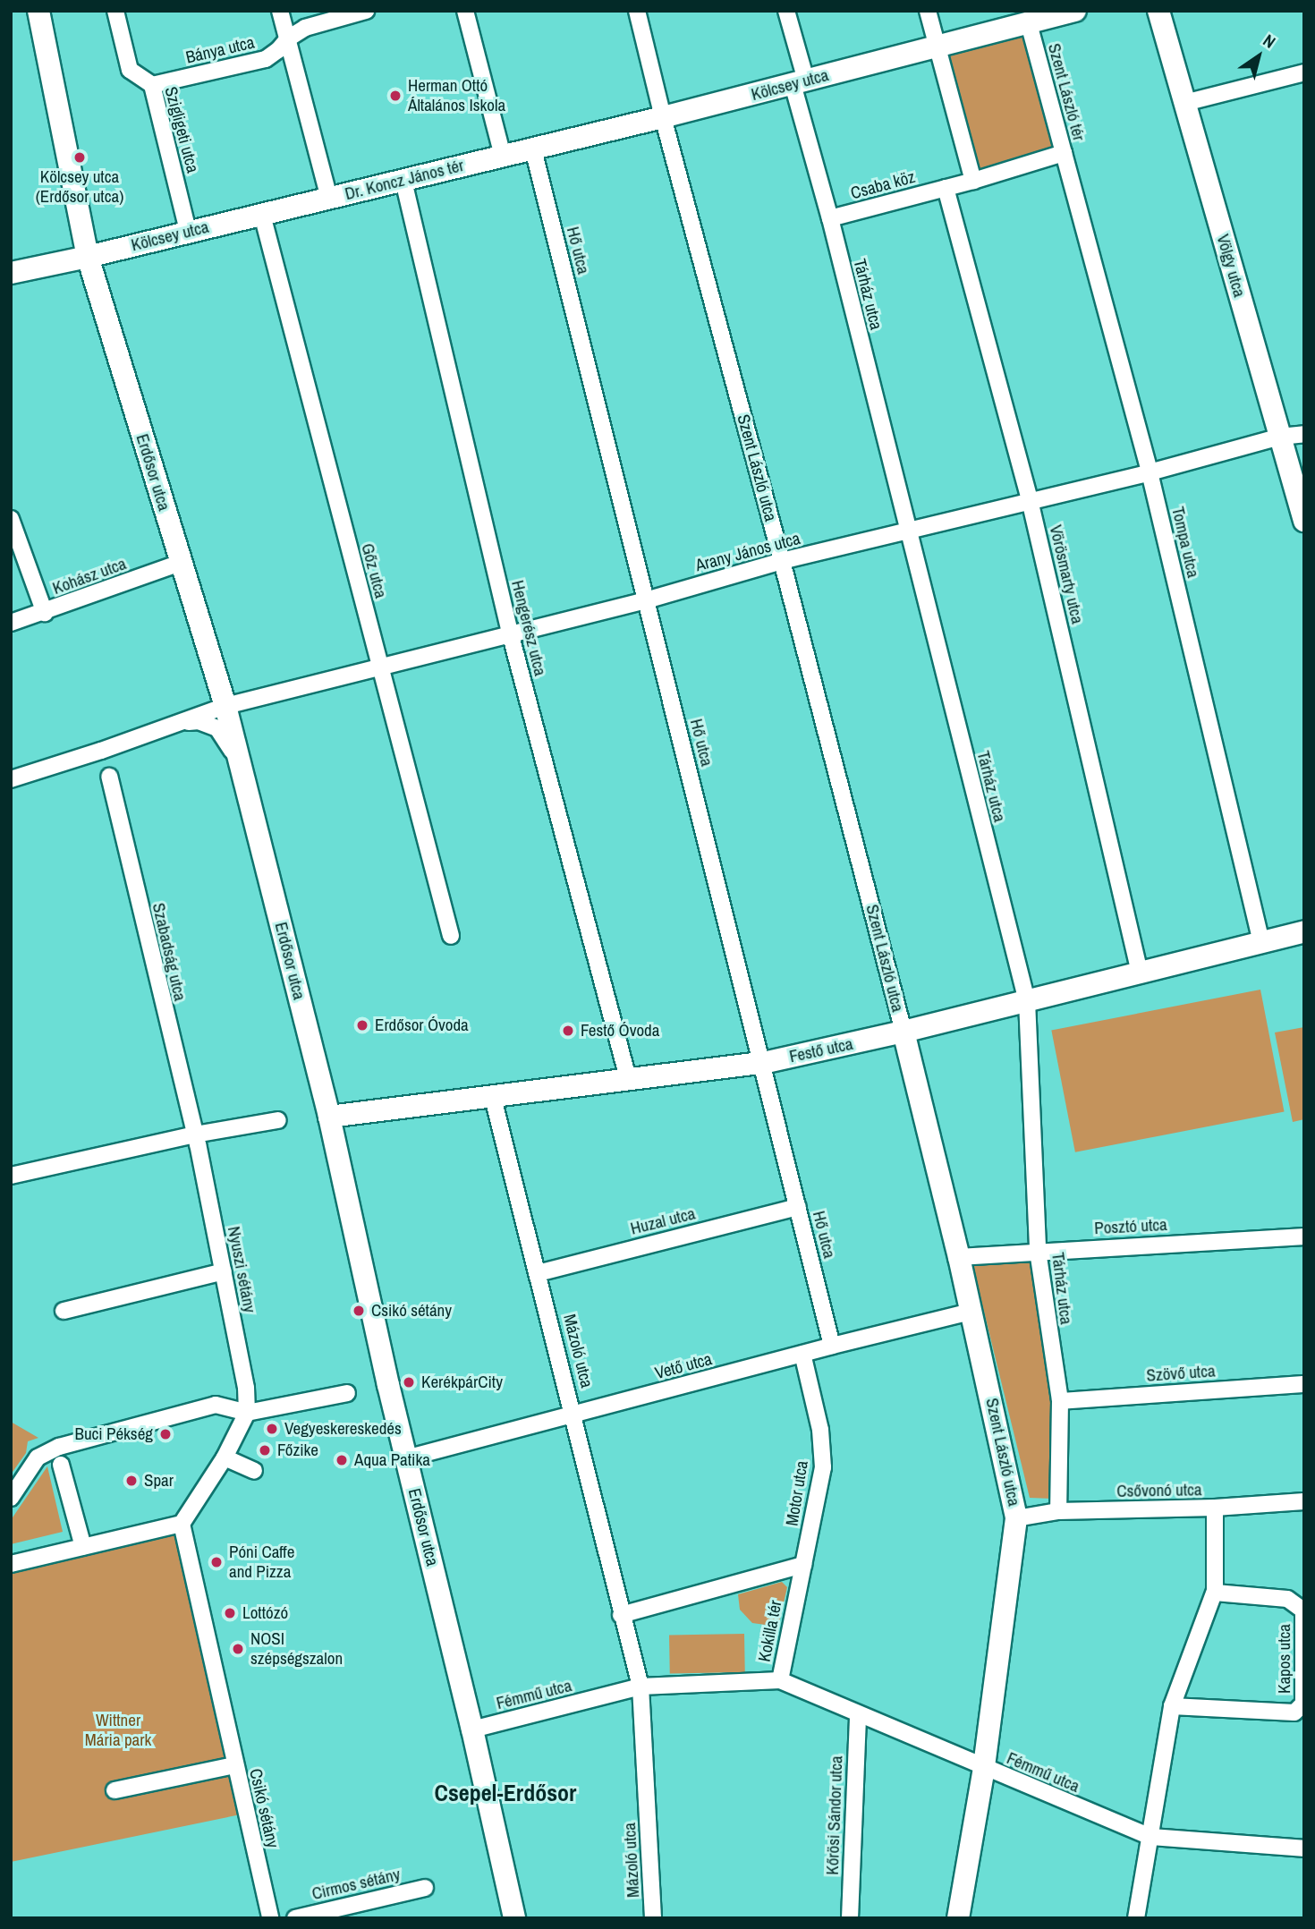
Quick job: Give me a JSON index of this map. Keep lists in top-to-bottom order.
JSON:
{
  "streets": {
    "street": [
      "Bánya utca",
      "Kölcsey utca",
      "Szent László tér",
      "Szigligeti utca",
      "Dr. Koncz János tér",
      "Csaba köz",
      "Hő utca",
      "Völgy utca",
      "Tárház utca",
      "Szent László utca",
      "Erdősor utca",
      "Tompa utca",
      "Arany János utca",
      "Gőz utca",
      "Vörösmarty utca",
      "Kohász utca",
      "Hengerész utca",
      "Szabadság utca",
      "Festő utca",
      "Huzal utca",
      "Posztó utca",
      "Nyuszi sétány",
      "Mázoló utca",
      "Vető utca",
      "Szövő utca",
      "Csővonó utca",
      "Motor utca",
      "Kokilla tér",
      "Kapos utca",
      "Fémmű utca",
      "Csikó sétány",
      "Kőrösi Sándor utca",
      "Cirmos sétány"
    ]
  },
  "crossings": [
    ["Bánya utca", "Szigligeti utca"],
    ["Bánya utca", "Dr. Koncz János tér"],
    ["Kölcsey utca", "Szent László tér"],
    ["Kölcsey utca", "Szigligeti utca"],
    ["Kölcsey utca", "Dr. Koncz János tér"],
    ["Kölcsey utca", "Hő utca"],
    ["Kölcsey utca", "Tárház utca"],
    ["Kölcsey utca", "Szent László utca"],
    ["Kölcsey utca", "Erdősor utca"],
    ["Kölcsey utca", "Gőz utca"],
    ["Szent László tér", "Csaba köz"],
    ["Szent László tér", "Tompa utca"],
    ["Szent László tér", "Vörösmarty utca"],
    ["Dr. Koncz János tér", "Hengerész utca"],
    ["Csaba köz", "Tárház utca"],
    ["Csaba köz", "Vörösmarty utca"],
    ["Hő utca", "Arany János utca"],
    ["Hő utca", "Festő utca"],
    ["Hő utca", "Huzal utca"],
    ["Hő utca", "Vető utca"],
    ["Völgy utca", "Arany János utca"],
    ["Tárház utca", "Arany János utca"],
    ["Tárház utca", "Festő utca"],
    ["Tárház utca", "Posztó utca"],
    ["Tárház utca", "Szövő utca"],
    ["Tárház utca", "Csővonó utca"],
    ["Szent László utca", "Arany János utca"],
    ["Szent László utca", "Festő utca"],
    ["Szent László utca", "Posztó utca"],
    ["Szent László utca", "Vető utca"],
    ["Szent László utca", "Csővonó utca"],
    ["Szent László utca", "Fémmű utca"],
    ["Erdősor utca", "Arany János utca"],
    ["Erdősor utca", "Kohász utca"],
    ["Erdősor utca", "Festő utca"],
    ["Erdősor utca", "Vető utca"],
    ["Erdősor utca", "Fémmű utca"],
    ["Tompa utca", "Arany János utca"],
    ["Tompa utca", "Festő utca"],
    ["Arany János utca", "Gőz utca"],
    ["Arany János utca", "Vörösmarty utca"],
    ["Arany János utca", "Hengerész utca"],
    ["Vörösmarty utca", "Festő utca"],
    ["Hengerész utca", "Festő utca"],
    ["Szabadság utca", "Nyuszi sétány"],
    ["Festő utca", "Mázoló utca"],
    ["Huzal utca", "Mázoló utca"],
    ["Mázoló utca", "Vető utca"],
    ["Mázoló utca", "Kokilla tér"],
    ["Mázoló utca", "Fémmű utca"],
    ["Vető utca", "Motor utca"],
    ["Motor utca", "Kokilla tér"],
    ["Kokilla tér", "Fémmű utca"],
    ["Fémmű utca", "Kőrösi Sándor utca"]
  ],
  "districts": ["Csepel-Erdősor"],
  "parks": ["Wittner Mária park"],
  "places": [
    "Herman Ottó Általános Iskola",
    "Kölcsey utca (Erdősor utca)",
    "Erdősor Óvoda",
    "Festő Óvoda",
    "Csikó sétány",
    "KerékpárCity",
    "Vegyeskereskedés",
    "Buci Pékség",
    "Főzike",
    "Aqua Patika",
    "Spar",
    "Póni Caffe and Pizza",
    "Lottózó",
    "NOSI szépségszalon"
  ],
  "north": "top right"
}
